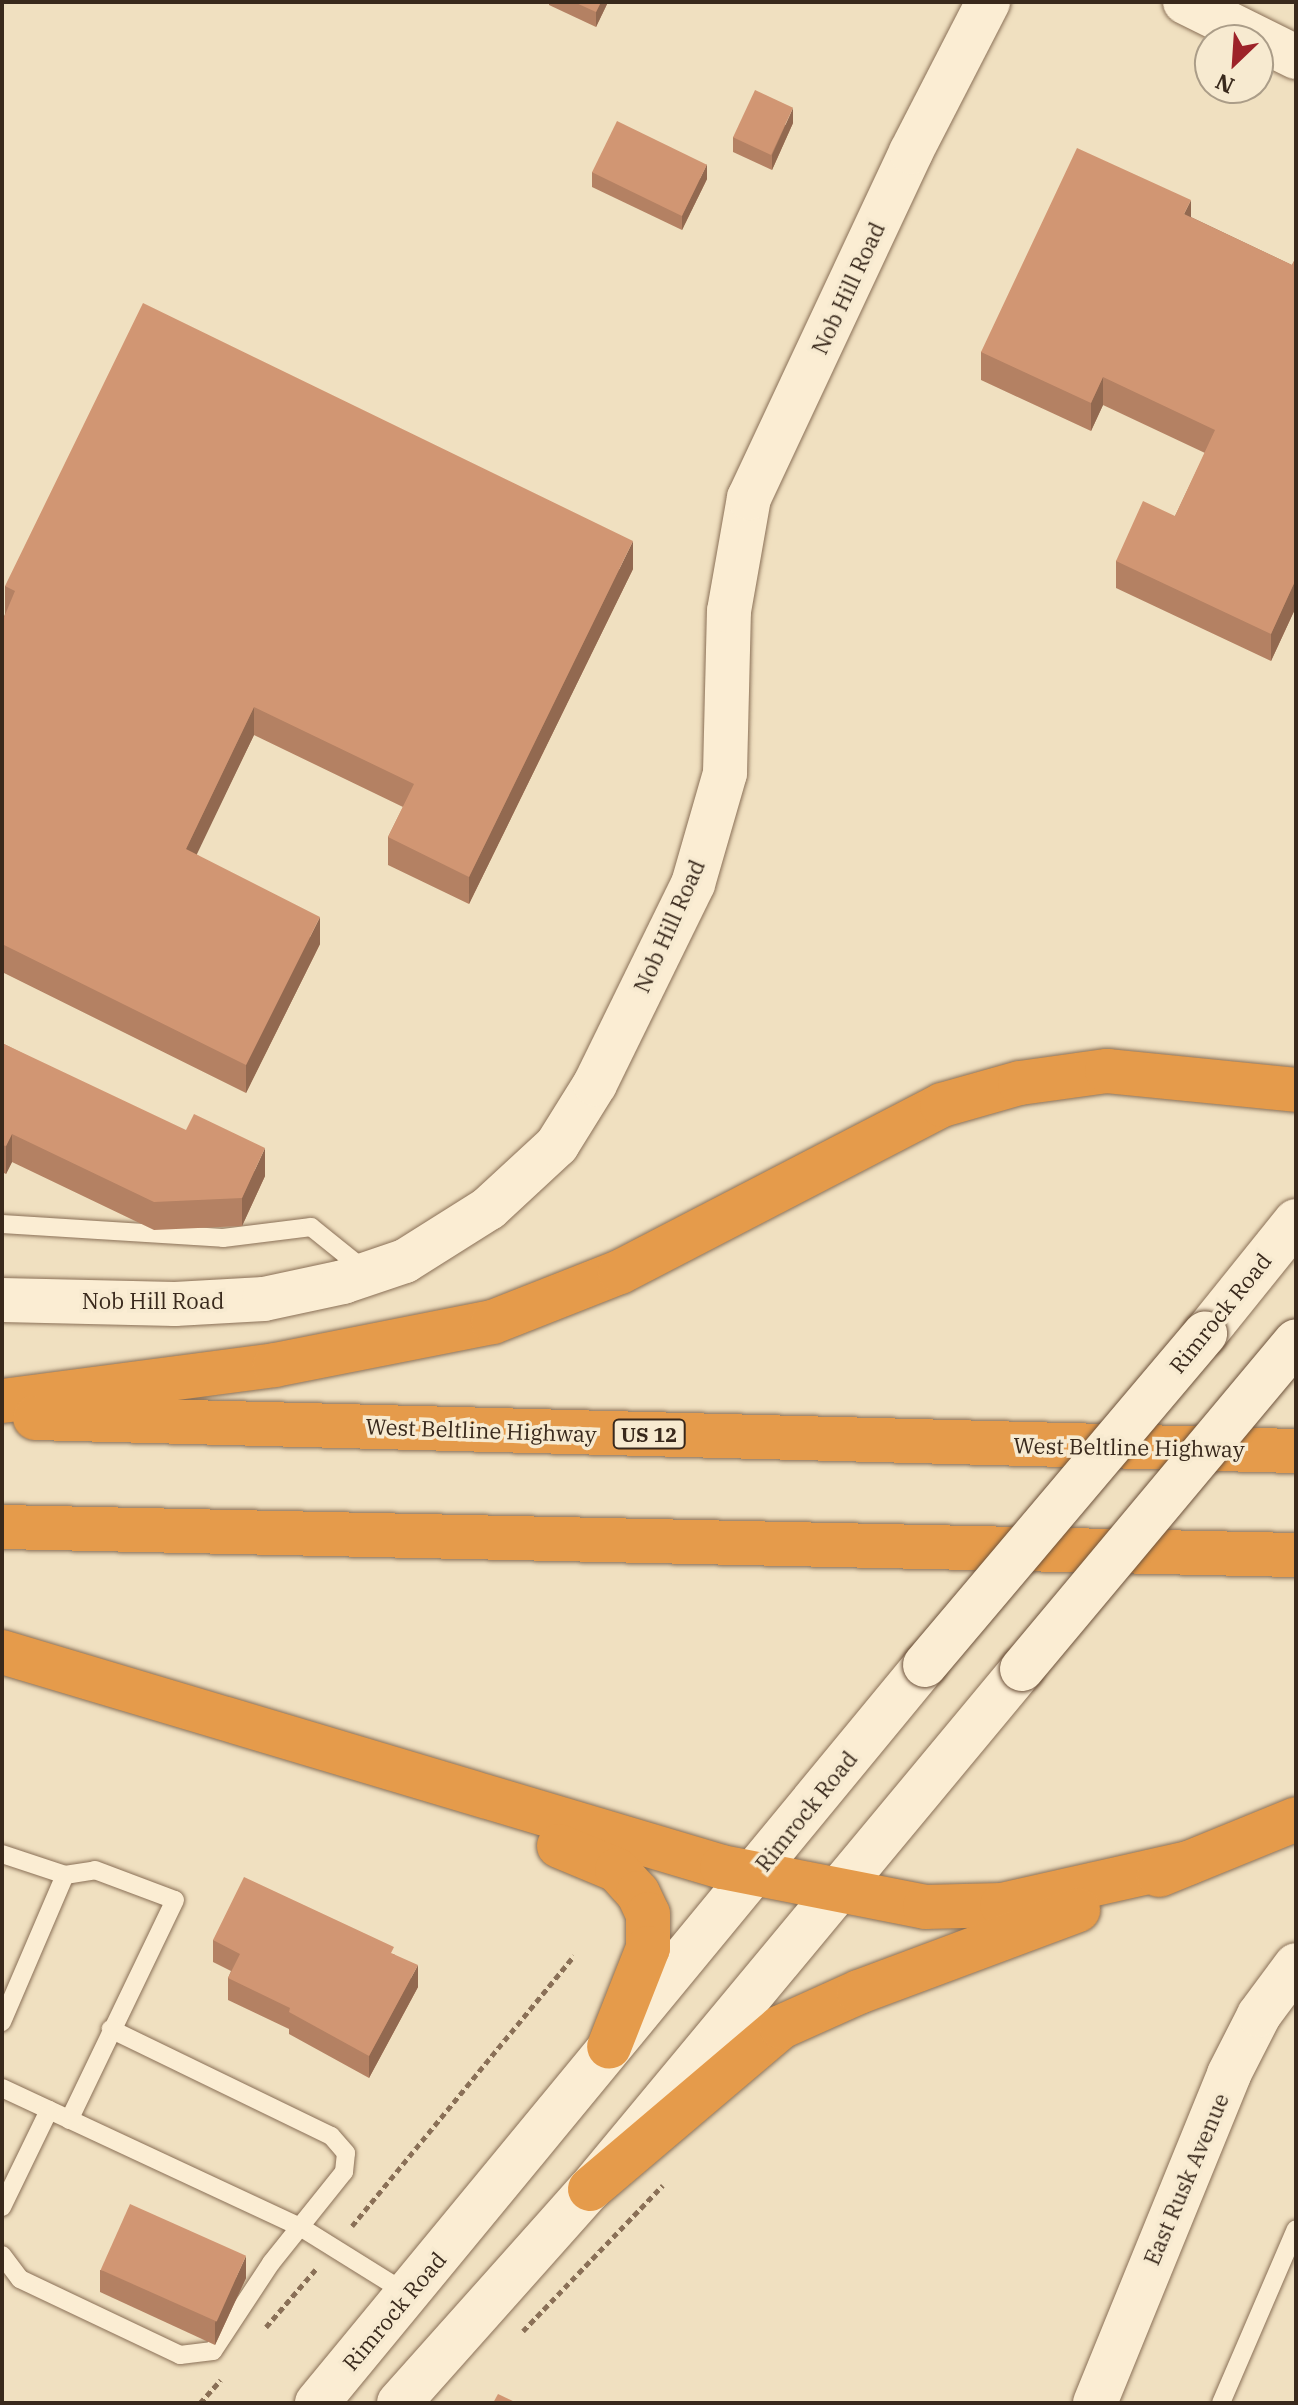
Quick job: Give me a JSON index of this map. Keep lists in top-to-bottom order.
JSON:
{
  "streets": {
    "highway": ["West Beltline Highway", "US 12"],
    "main road": ["Nob Hill Road", "Rimrock Road", "East Rusk Avenue"]
  },
  "north": "bottom left"
}
